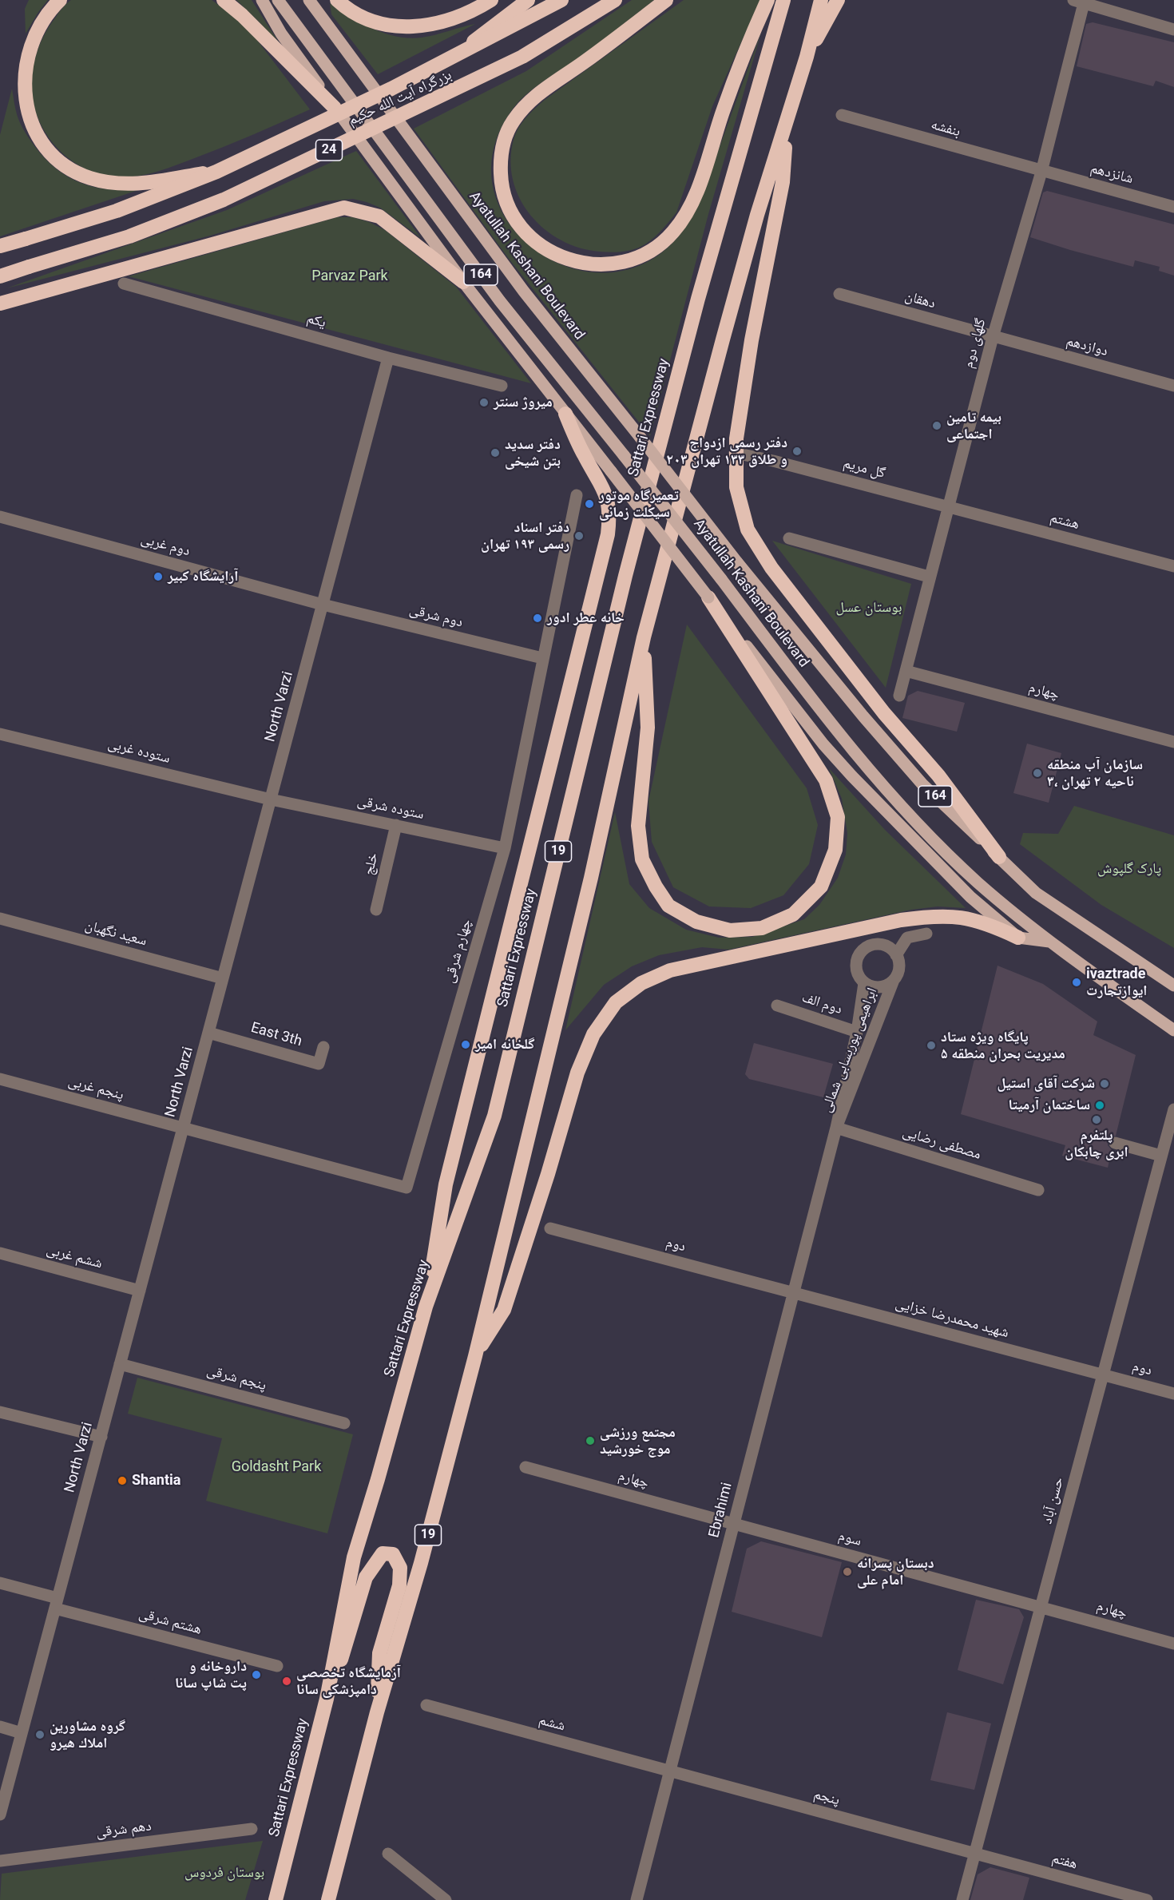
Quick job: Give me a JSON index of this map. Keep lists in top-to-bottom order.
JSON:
{
  "streets": {
    "highway": [
      "بزرگراه آیت الله حکیم",
      "24",
      "Sattari Expressway",
      "19"
    ],
    "main road": ["Ayatullah Kashani Boulevard", "164"],
    "street": [
      "بنفشه",
      "شانزدهم",
      "دهقان",
      "یکم",
      "گلهای دوم",
      "دوازدهم",
      "گل مریم",
      "هشتم",
      "دوم غربی",
      "دوم شرقی",
      "چهارم",
      "North Varzi",
      "ستوده غربی",
      "ستوده شرقی",
      "خلج",
      "سعید نگهبان",
      "چهارم شرقی",
      "دوم الف",
      "East 3th",
      "ابراهیمی پوربسابی شمالی",
      "پنجم غربی",
      "مصطفی رضایی",
      "دوم",
      "ششم غربی",
      "شهید محمدرضا خزایی",
      "پنجم شرقی",
      "حسن آباد",
      "Ebrahimi",
      "سوم",
      "هشتم شرقی",
      "ششم",
      "پنجم",
      "دهم شرقی",
      "هفتم"
    ]
  },
  "crossings": [
    ["بنفشه", "شانزدهم"],
    ["بنفشه", "گلهای دوم"],
    ["شانزدهم", "گلهای دوم"],
    ["دهقان", "گلهای دوم"],
    ["دهقان", "دوازدهم"],
    ["یکم", "North Varzi"],
    ["گلهای دوم", "دوازدهم"],
    ["گلهای دوم", "گل مریم"],
    ["گلهای دوم", "هشتم"],
    ["گلهای دوم", "چهارم"],
    ["گل مریم", "هشتم"],
    ["دوم غربی", "دوم شرقی"],
    ["دوم غربی", "North Varzi"],
    ["دوم شرقی", "North Varzi"],
    ["دوم شرقی", "چهارم شرقی"],
    ["چهارم", "حسن آباد"],
    ["چهارم", "Ebrahimi"],
    ["چهارم", "سوم"],
    ["North Varzi", "ستوده غربی"],
    ["North Varzi", "ستوده شرقی"],
    ["North Varzi", "سعید نگهبان"],
    ["North Varzi", "چهارم شرقی"],
    ["North Varzi", "East 3th"],
    ["North Varzi", "پنجم غربی"],
    ["North Varzi", "ششم غربی"],
    ["North Varzi", "پنجم شرقی"],
    ["North Varzi", "هشتم شرقی"],
    ["ستوده غربی", "ستوده شرقی"],
    ["ستوده شرقی", "خلج"],
    ["ستوده شرقی", "چهارم شرقی"],
    ["چهارم شرقی", "پنجم غربی"],
    ["دوم الف", "ابراهیمی پوربسابی شمالی"],
    ["ابراهیمی پوربسابی شمالی", "مصطفی رضایی"],
    ["ابراهیمی پوربسابی شمالی", "Ebrahimi"],
    ["مصطفی رضایی", "Ebrahimi"],
    ["دوم", "شهید محمدرضا خزایی"],
    ["دوم", "حسن آباد"],
    ["دوم", "Ebrahimi"],
    ["شهید محمدرضا خزایی", "حسن آباد"],
    ["شهید محمدرضا خزایی", "Ebrahimi"],
    ["حسن آباد", "سوم"],
    ["حسن آباد", "پنجم"],
    ["حسن آباد", "هفتم"],
    ["Ebrahimi", "سوم"],
    ["Ebrahimi", "ششم"],
    ["Ebrahimi", "پنجم"],
    ["ششم", "پنجم"],
    ["پنجم", "هفتم"]
  ],
  "parks": [
    "Parvaz Park",
    "بوستان عسل",
    "پارک گلپوش",
    "Goldasht Park",
    "بوستان فردوس"
  ],
  "places": [
    "میروژ سنتر",
    "بیمه تامین اجتماعی",
    "دفتر رسمی ازدواج ۲۰۳ و طلاق ۱۳۳ تهران",
    "دفتر سدید بتن شیخی",
    "تعمیرگاه موتور سیکلت زمانی",
    "دفتر اسناد رسمی ۱۹۳ تهران",
    "آرایشگاه کبیر",
    "خانه عطر ادور",
    "سازمان آب منطقه ۳، ناحیه ۲ تهران",
    "ivaztrade ایوازتجارت",
    "گلخانه امیر",
    "پایگاه ویژه ستاد مدیریت بحران منطقه ۵",
    "شرکت آقای استیل",
    "ساختمان آرمیتا",
    "پلتفرم ابری چابکان",
    "مجتمع ورزشی موج خورشید",
    "Shantia",
    "دبستان پسرانه امام علی",
    "داروخانه و پت شاپ سانا",
    "آزمایشگاه تخصصی دامپزشکی سانا",
    "گروه مشاورين املاك هيرو"
  ]
}
